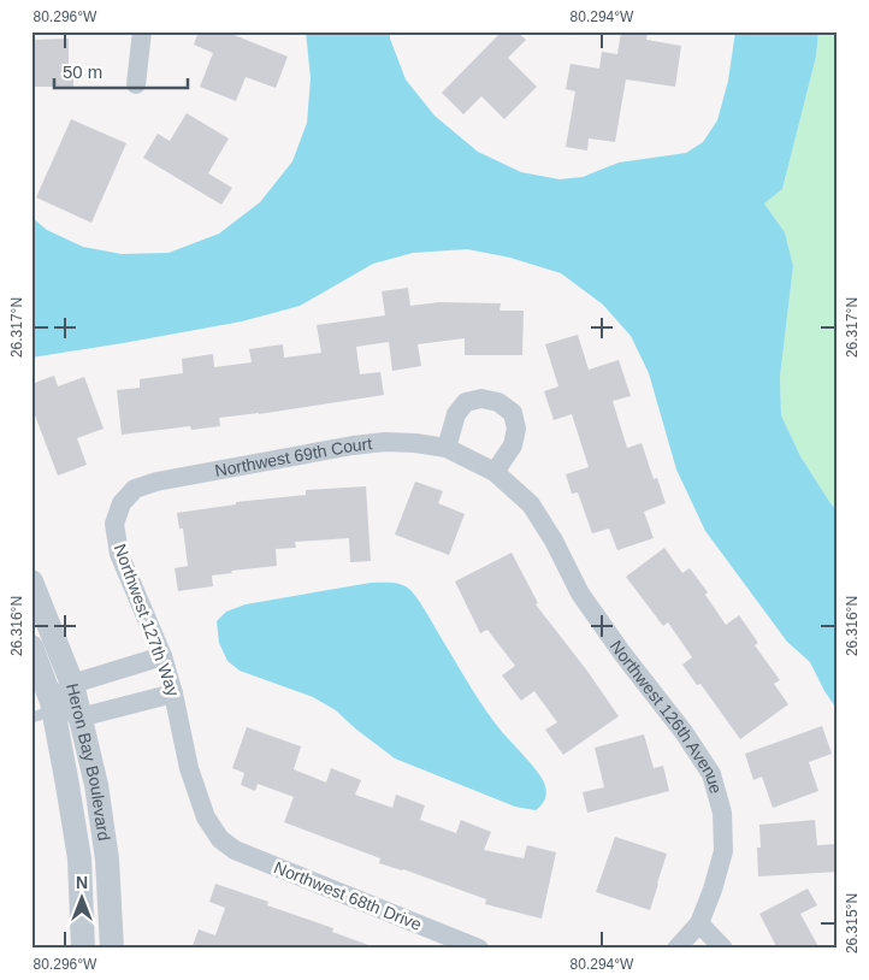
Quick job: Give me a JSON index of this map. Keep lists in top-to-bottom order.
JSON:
{
  "streets": {
    "street": [
      "Northwest 69th Court",
      "Northwest 127th Way",
      "Northwest 126th Avenue",
      "Heron Bay Boulevard",
      "Northwest 68th Drive"
    ]
  },
  "crossings": [
    ["Northwest 69th Court", "Northwest 127th Way"],
    ["Northwest 69th Court", "Northwest 126th Avenue"],
    ["Northwest 127th Way", "Northwest 68th Drive"]
  ],
  "scale_bar": "50 m",
  "north": "top",
  "coordinates": [
    "80.296°W",
    "80.294°W",
    "26.317°N",
    "26.316°N",
    "26.315°N"
  ]
}
